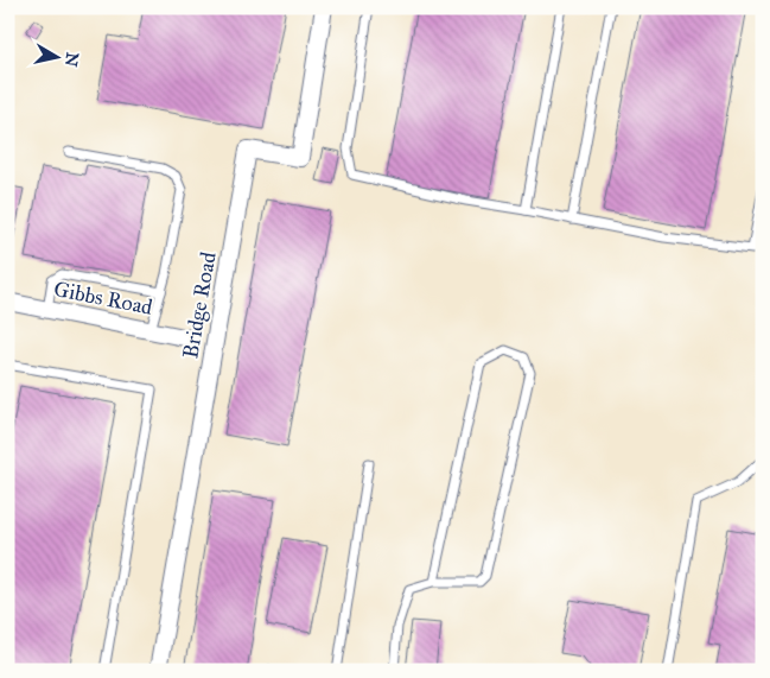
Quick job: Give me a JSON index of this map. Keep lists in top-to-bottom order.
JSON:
{
  "streets": {
    "street": ["Gibbs Road", "Bridge Road"]
  },
  "north": "right"
}
